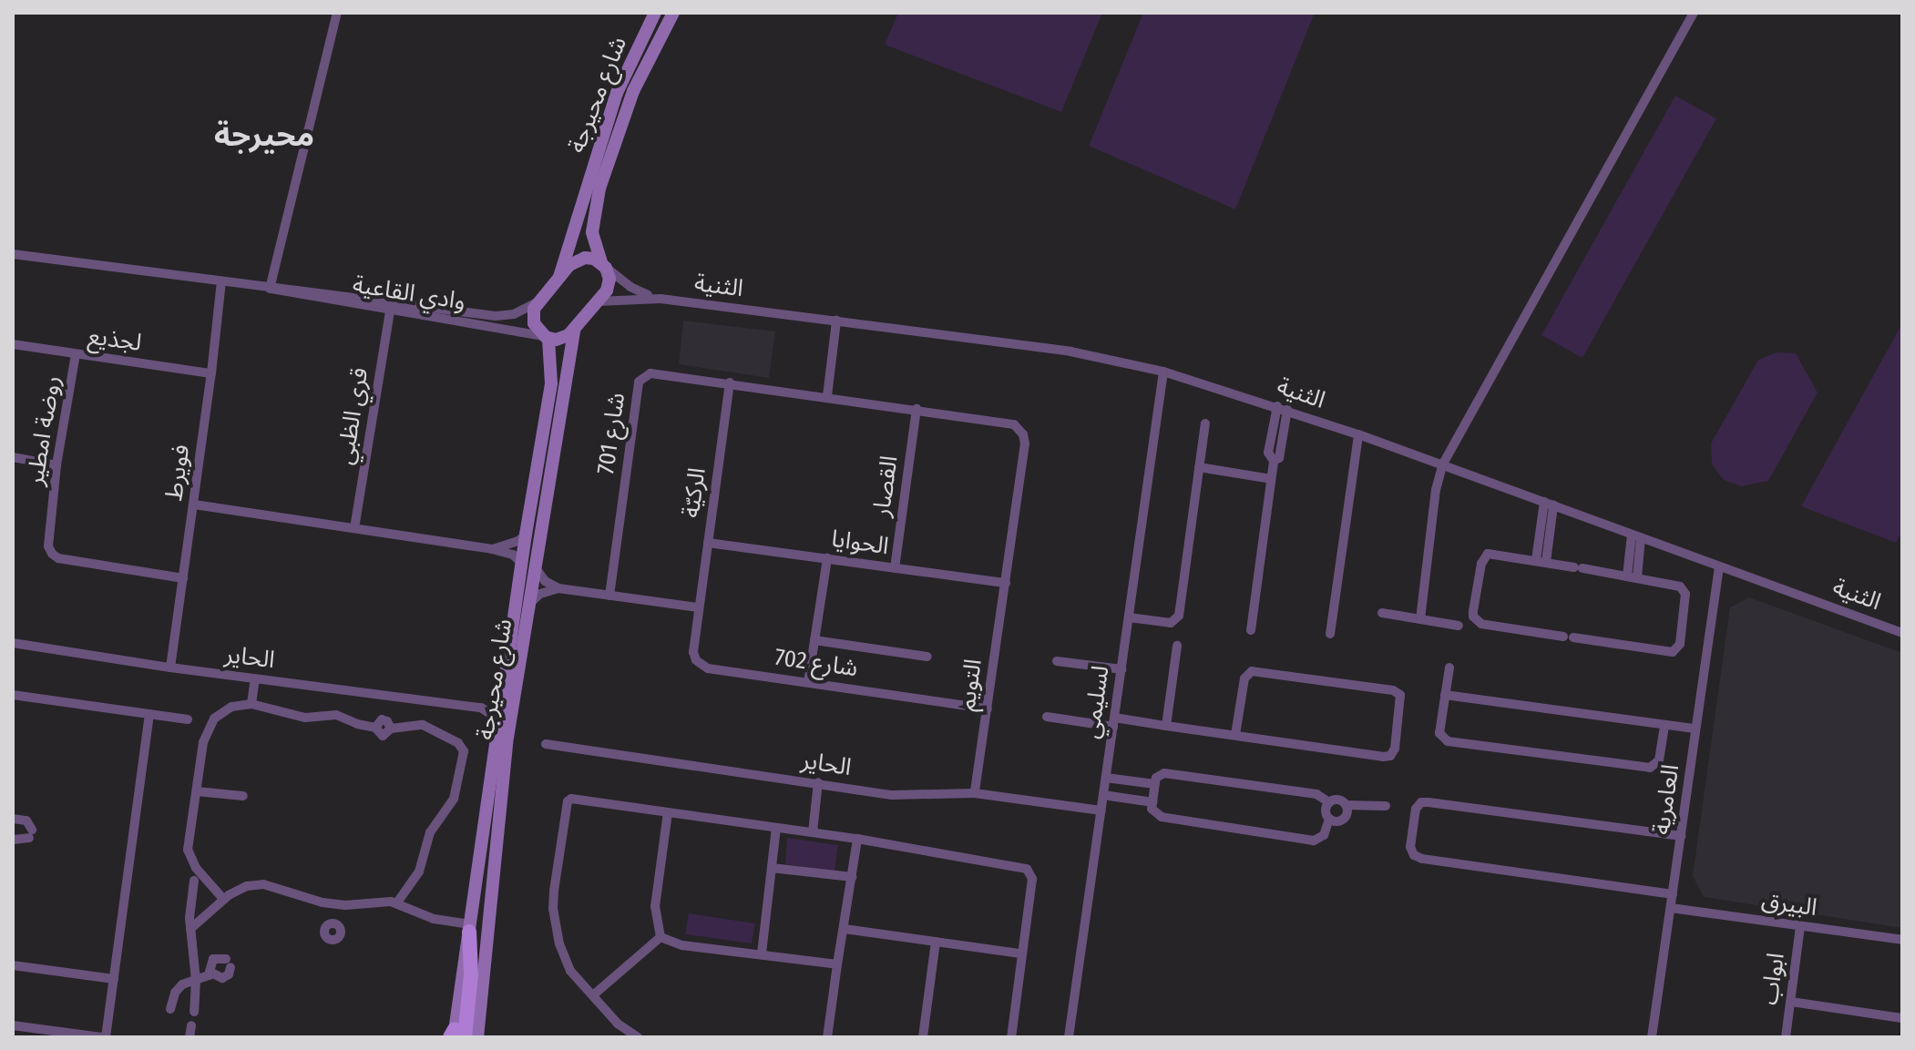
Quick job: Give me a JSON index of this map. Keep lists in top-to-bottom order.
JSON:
{
  "streets": {
    "street": [
      "شارع محيرجة",
      "الثنية",
      "وادي القاعية",
      "لجذيع",
      "قري الظبي",
      "روضة امطير",
      "شارع 701",
      "فويرط",
      "القصار",
      "الركيّة",
      "الحوايا",
      "الحاير",
      "شارع 702",
      "التويم",
      "لسليمي",
      "العامرية",
      "البيرق",
      "ابواب"
    ]
  },
  "crossings": [
    ["شارع محيرجة", "الثنية"],
    ["شارع محيرجة", "وادي القاعية"],
    ["شارع محيرجة", "الحاير"],
    ["الثنية", "لسليمي"],
    ["الثنية", "العامرية"],
    ["وادي القاعية", "قري الظبي"],
    ["وادي القاعية", "فويرط"],
    ["لجذيع", "روضة امطير"],
    ["لجذيع", "فويرط"],
    ["روضة امطير", "فويرط"],
    ["شارع 701", "القصار"],
    ["شارع 701", "الركيّة"],
    ["شارع 701", "الحوايا"],
    ["شارع 701", "التويم"],
    ["فويرط", "الحاير"],
    ["القصار", "الحوايا"],
    ["الركيّة", "الحوايا"],
    ["الركيّة", "شارع 702"],
    ["الحوايا", "التويم"],
    ["الحاير", "التويم"],
    ["الحاير", "لسليمي"],
    ["شارع 702", "التويم"],
    ["العامرية", "البيرق"],
    ["البيرق", "ابواب"]
  ],
  "districts": ["محيرجة"]
}
